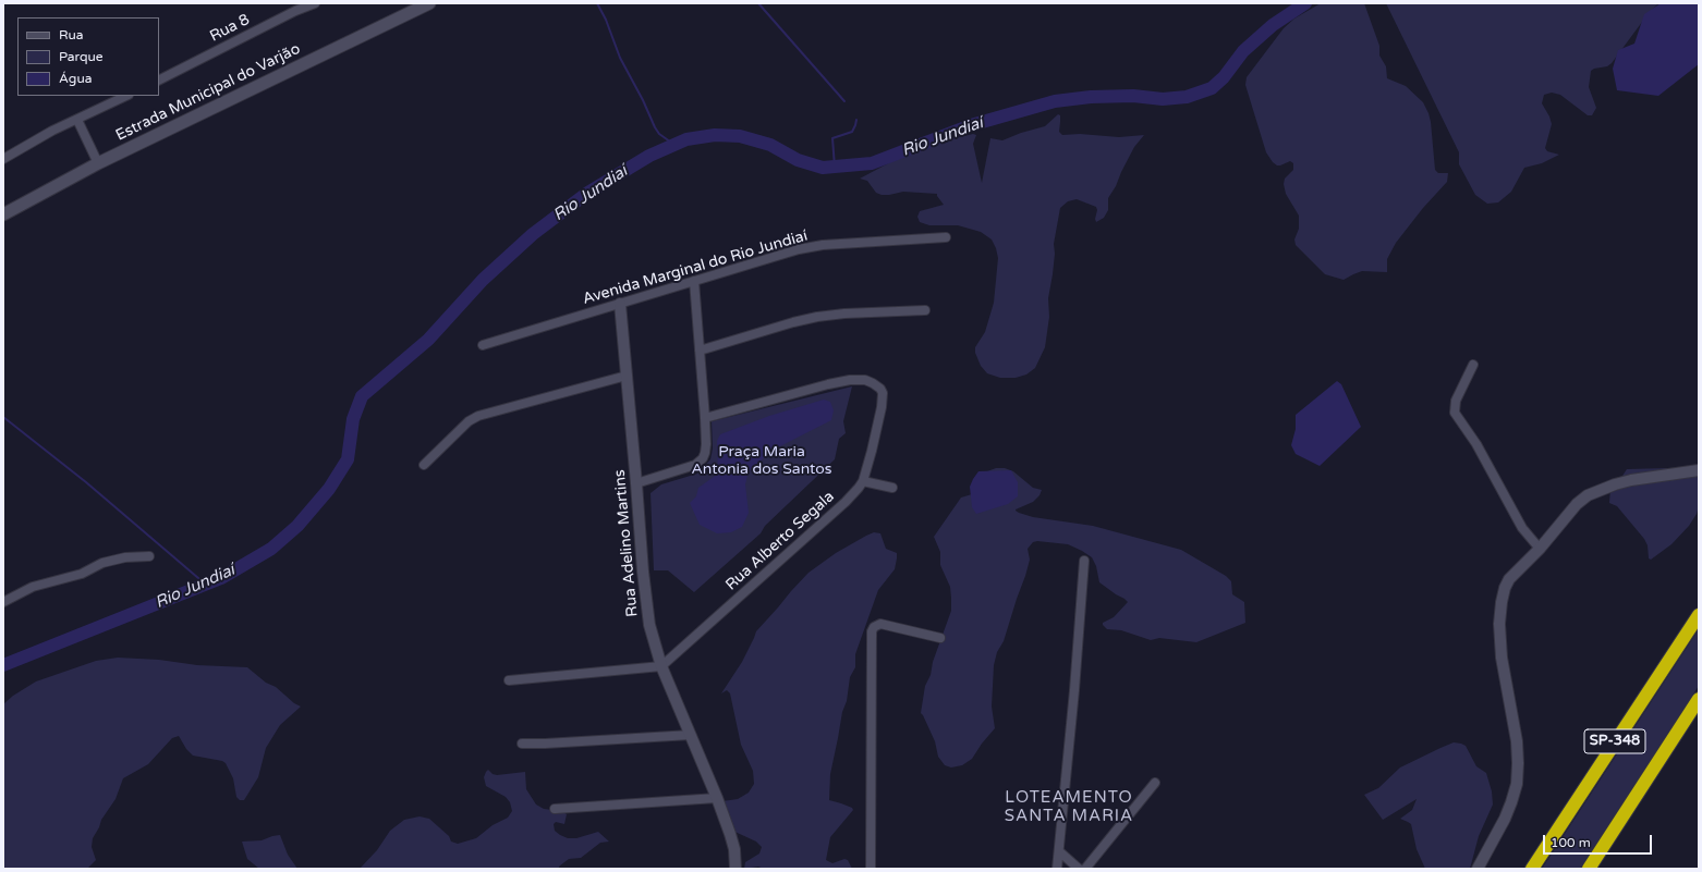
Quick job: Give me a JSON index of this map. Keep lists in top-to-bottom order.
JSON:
{
  "streets": {
    "highway": ["SP-348"],
    "main road": ["Estrada Municipal do Varjão"],
    "street": [
      "Rua 8",
      "Avenida Marginal do Rio Jundiaí",
      "Rua Alberto Segala",
      "Rua Adelino Martins"
    ]
  },
  "crossings": [
    ["Avenida Marginal do Rio Jundiaí", "Rua Adelino Martins"],
    ["Rua Alberto Segala", "Rua Adelino Martins"]
  ],
  "districts": ["LOTEAMENTO SANTA MARIA"],
  "water": ["Rio Jundiaí"],
  "parks": ["Praça Maria Antonia dos Santos"],
  "legend": ["Rua", "Parque", "Água"],
  "scale_bar": "100 m"
}
